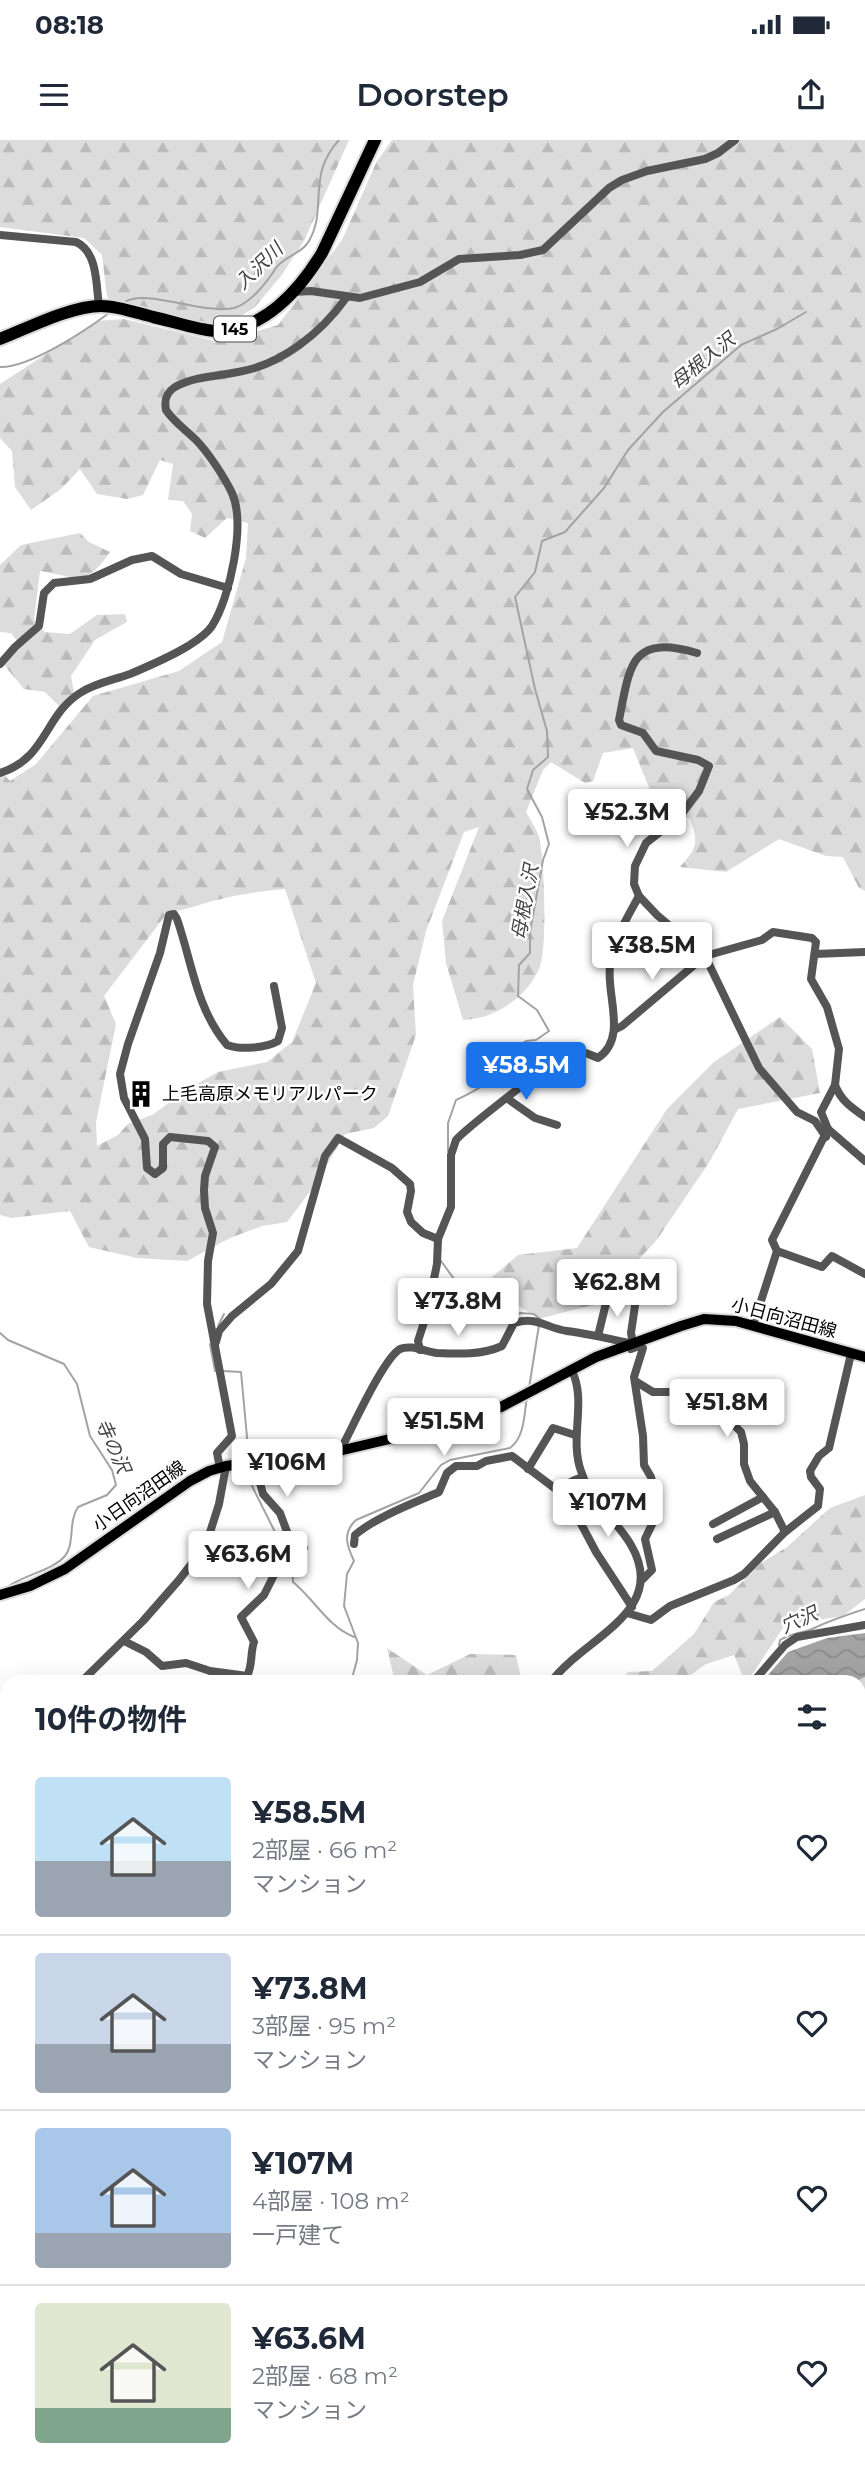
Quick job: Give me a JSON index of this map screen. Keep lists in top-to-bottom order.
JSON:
{
  "streets": {
    "highway": ["145"],
    "main road": ["小日向沼田線"]
  },
  "water": [
    "入沢川",
    "母根入沢",
    "寺の沢",
    "穴沢"
  ],
  "places": {
    "building": ["上毛高原メモリアルパーク"]
  },
  "page": {
    "status": "08:18",
    "header": "Doorstep",
    "price": [
      "¥52.3M",
      "¥38.5M",
      "¥58.5M",
      "¥62.8M",
      "¥73.8M",
      "¥51.8M",
      "¥51.5M",
      "¥106M",
      "¥107M",
      "¥63.6M"
    ],
    "heading": "10件の物件",
    "list": [
      {
        "name": "¥58.5M",
        "note": "2部屋 · 66 m² · マンション"
      },
      {
        "name": "¥73.8M",
        "note": "3部屋 · 95 m² · マンション"
      },
      {
        "name": "¥107M",
        "note": "4部屋 · 108 m² · 一戸建て"
      },
      {
        "name": "¥63.6M",
        "note": "2部屋 · 68 m² · マンション"
      }
    ]
  }
}
